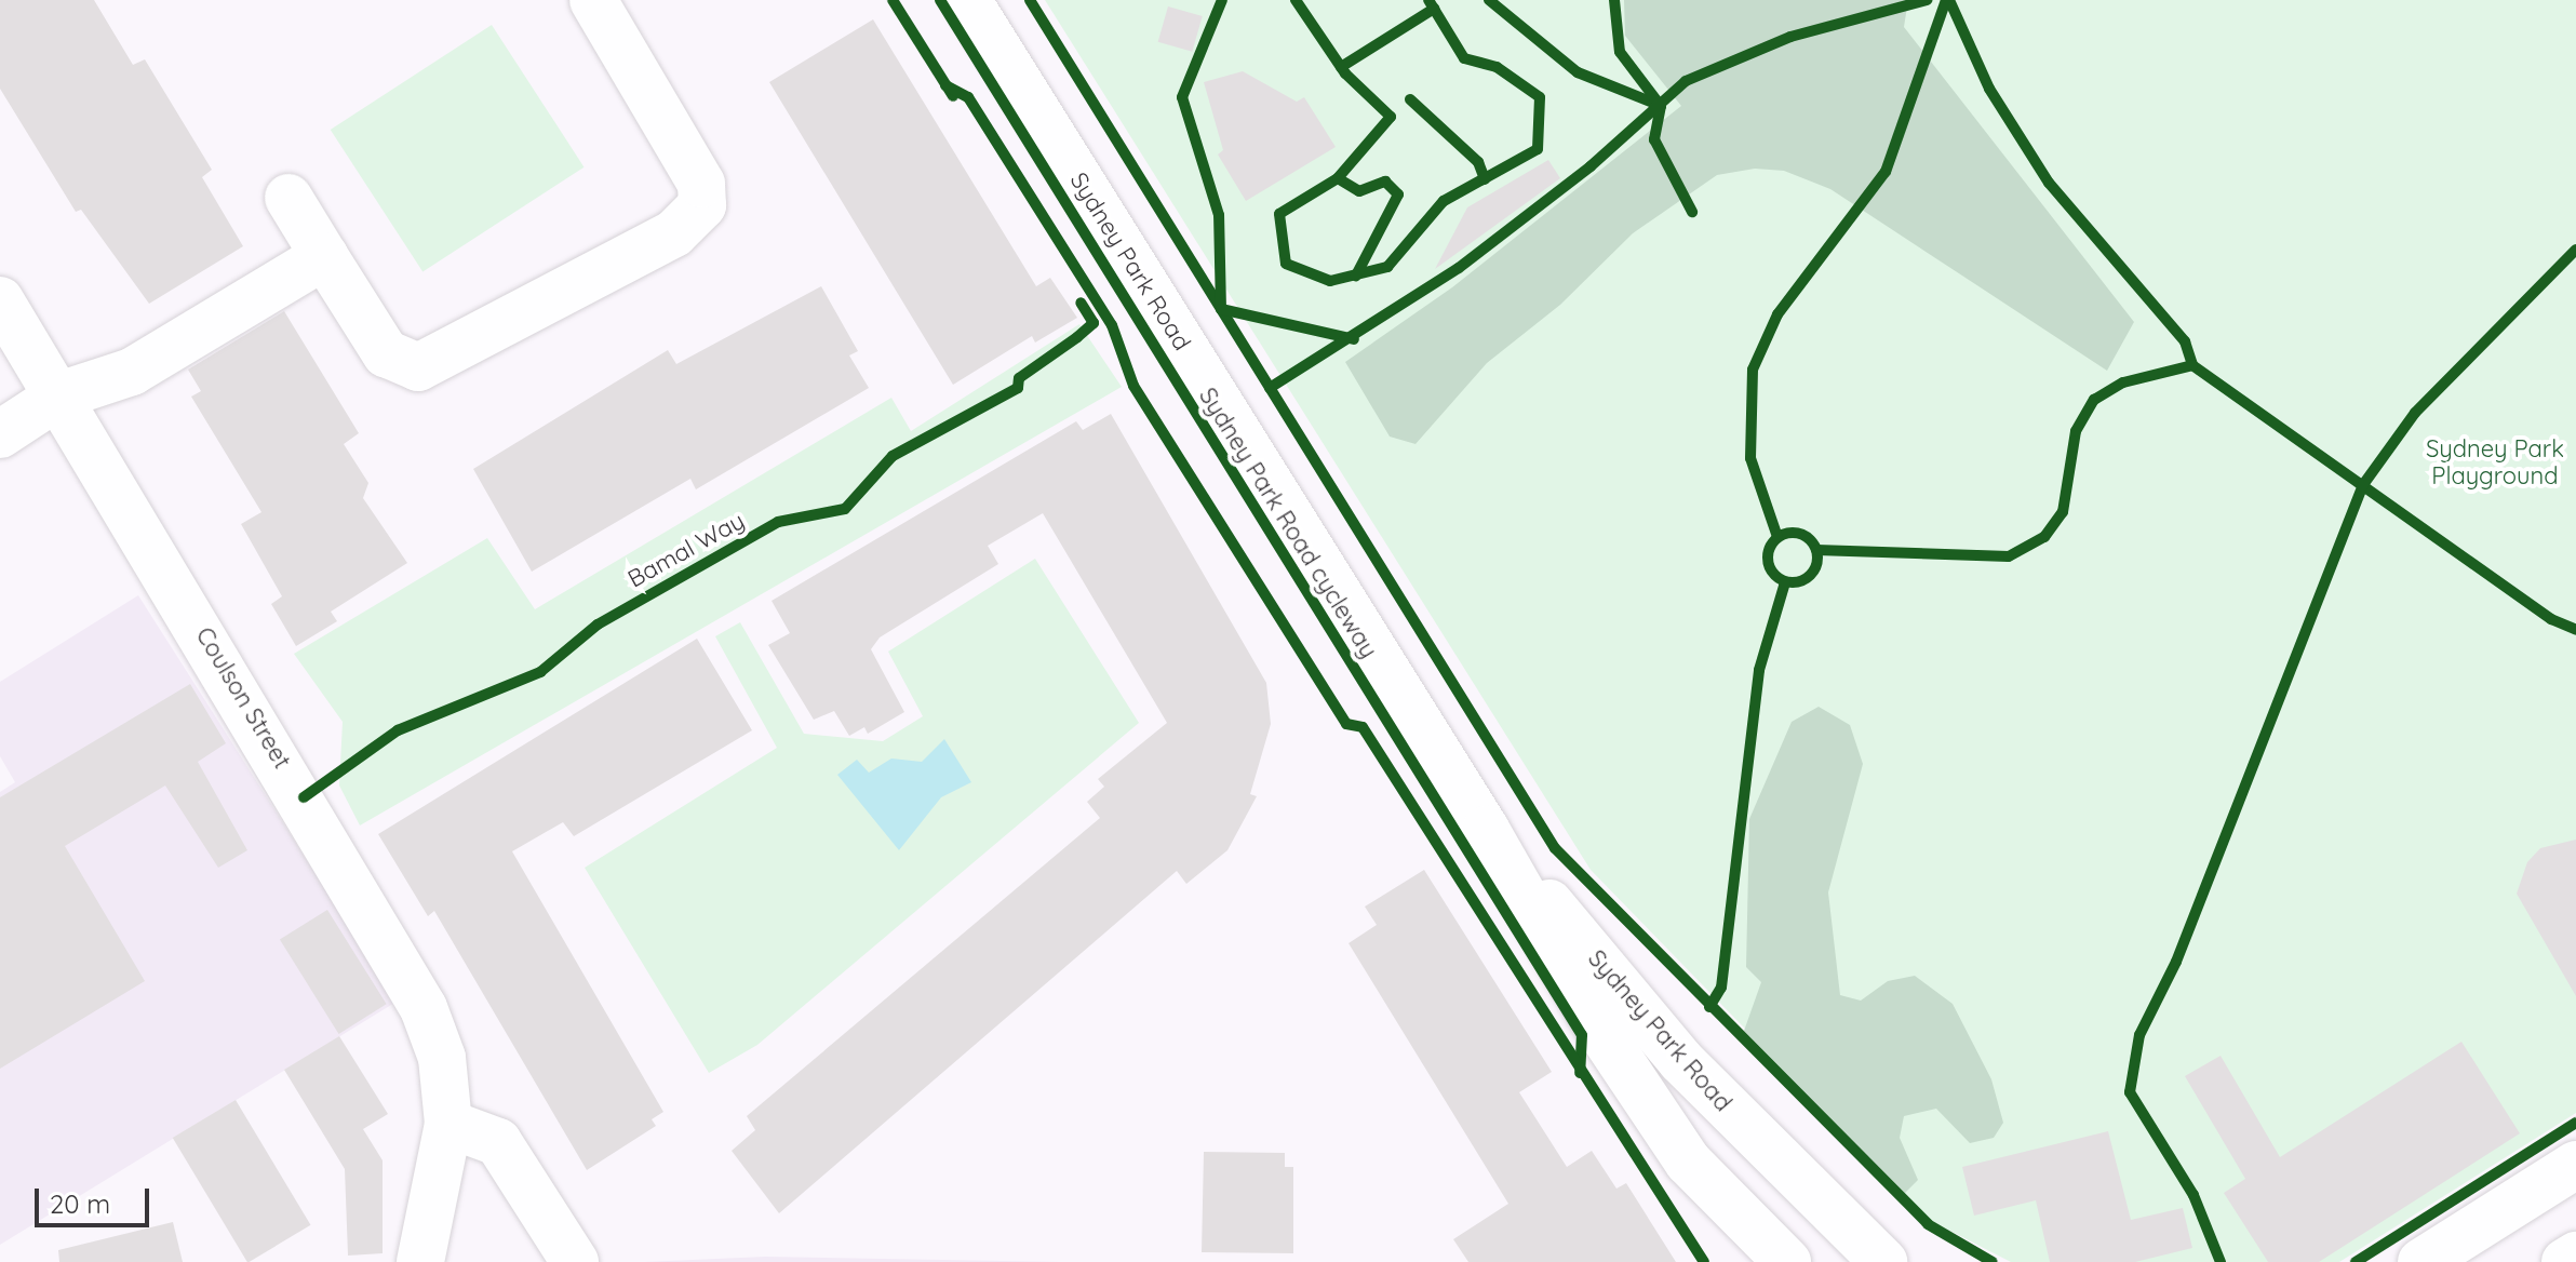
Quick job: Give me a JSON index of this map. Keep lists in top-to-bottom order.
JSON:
{
  "streets": {
    "main road": ["Sydney Park Road", "Coulson Street"],
    "cycle path": ["Sydney Park Road cycleway", "Bamal Way"]
  },
  "parks": ["Sydney Park Playground"],
  "scale_bar": "20 m"
}
